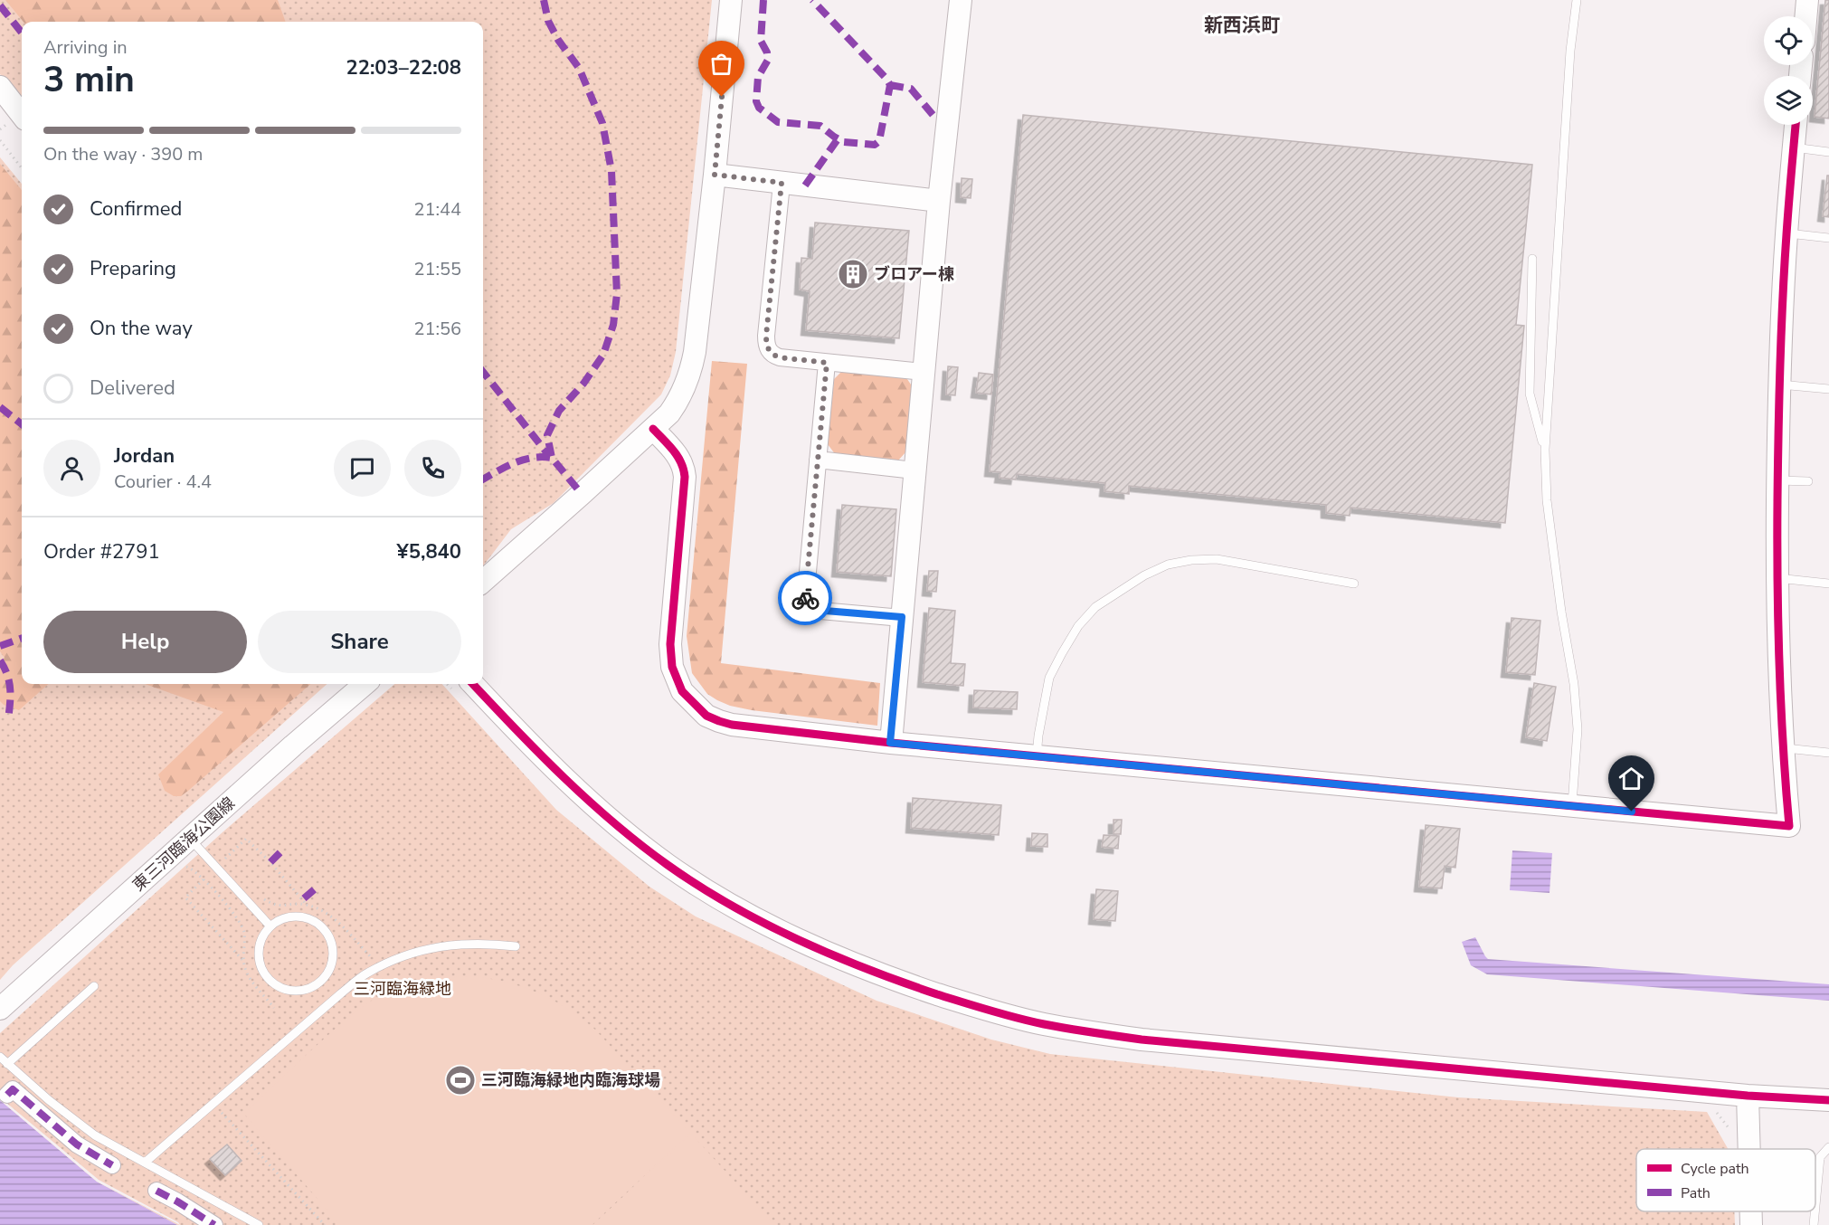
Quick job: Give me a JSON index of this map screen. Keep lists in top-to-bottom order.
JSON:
{
  "streets": {
    "street": ["東三河臨海公園線"]
  },
  "districts": ["新西浜町"],
  "parks": ["三河臨海緑地"],
  "places": {
    "building": ["ブロアー棟"],
    "sports": ["三河臨海緑地内臨海球場"]
  },
  "legend": ["Cycle path", "Path"],
  "page": {
    "heading": ["3 min", "Arriving in", "22:03–22:08"],
    "panel": [
      "Jordan",
      "Courier · 4.4",
      "Order #2791",
      "¥5,840"
    ],
    "bar": "On the way · 390 m",
    "list": [
      ["Confirmed", "21:44"],
      ["Preparing", "21:55"],
      ["On the way", "21:56"],
      "Delivered"
    ],
    "buttons": ["Help", "Share"]
  }
}
